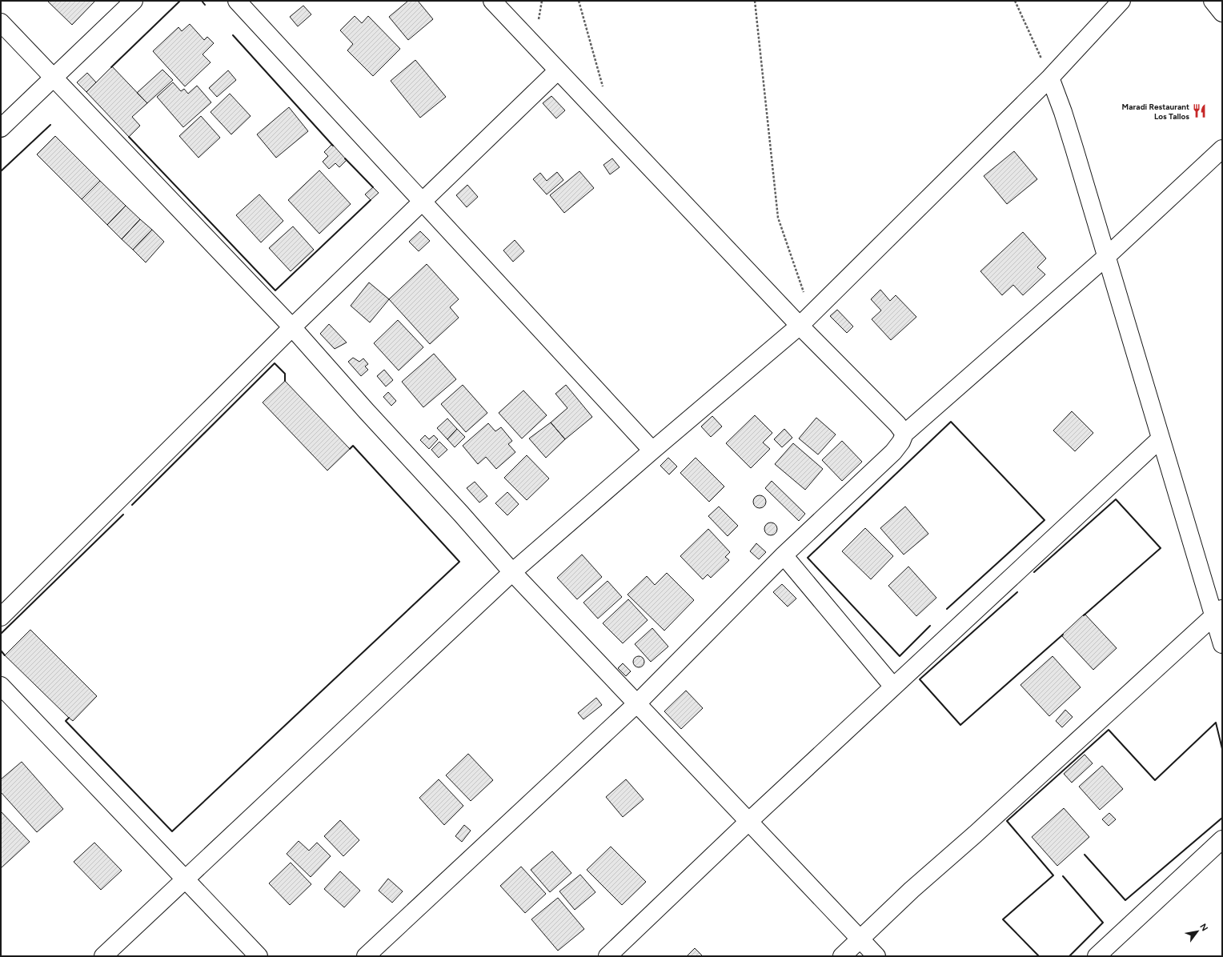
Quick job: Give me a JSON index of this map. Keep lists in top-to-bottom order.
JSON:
{
  "places": {
    "restaurant": ["Maradi Restaurant Los Tallos"]
  },
  "north": "top right"
}
